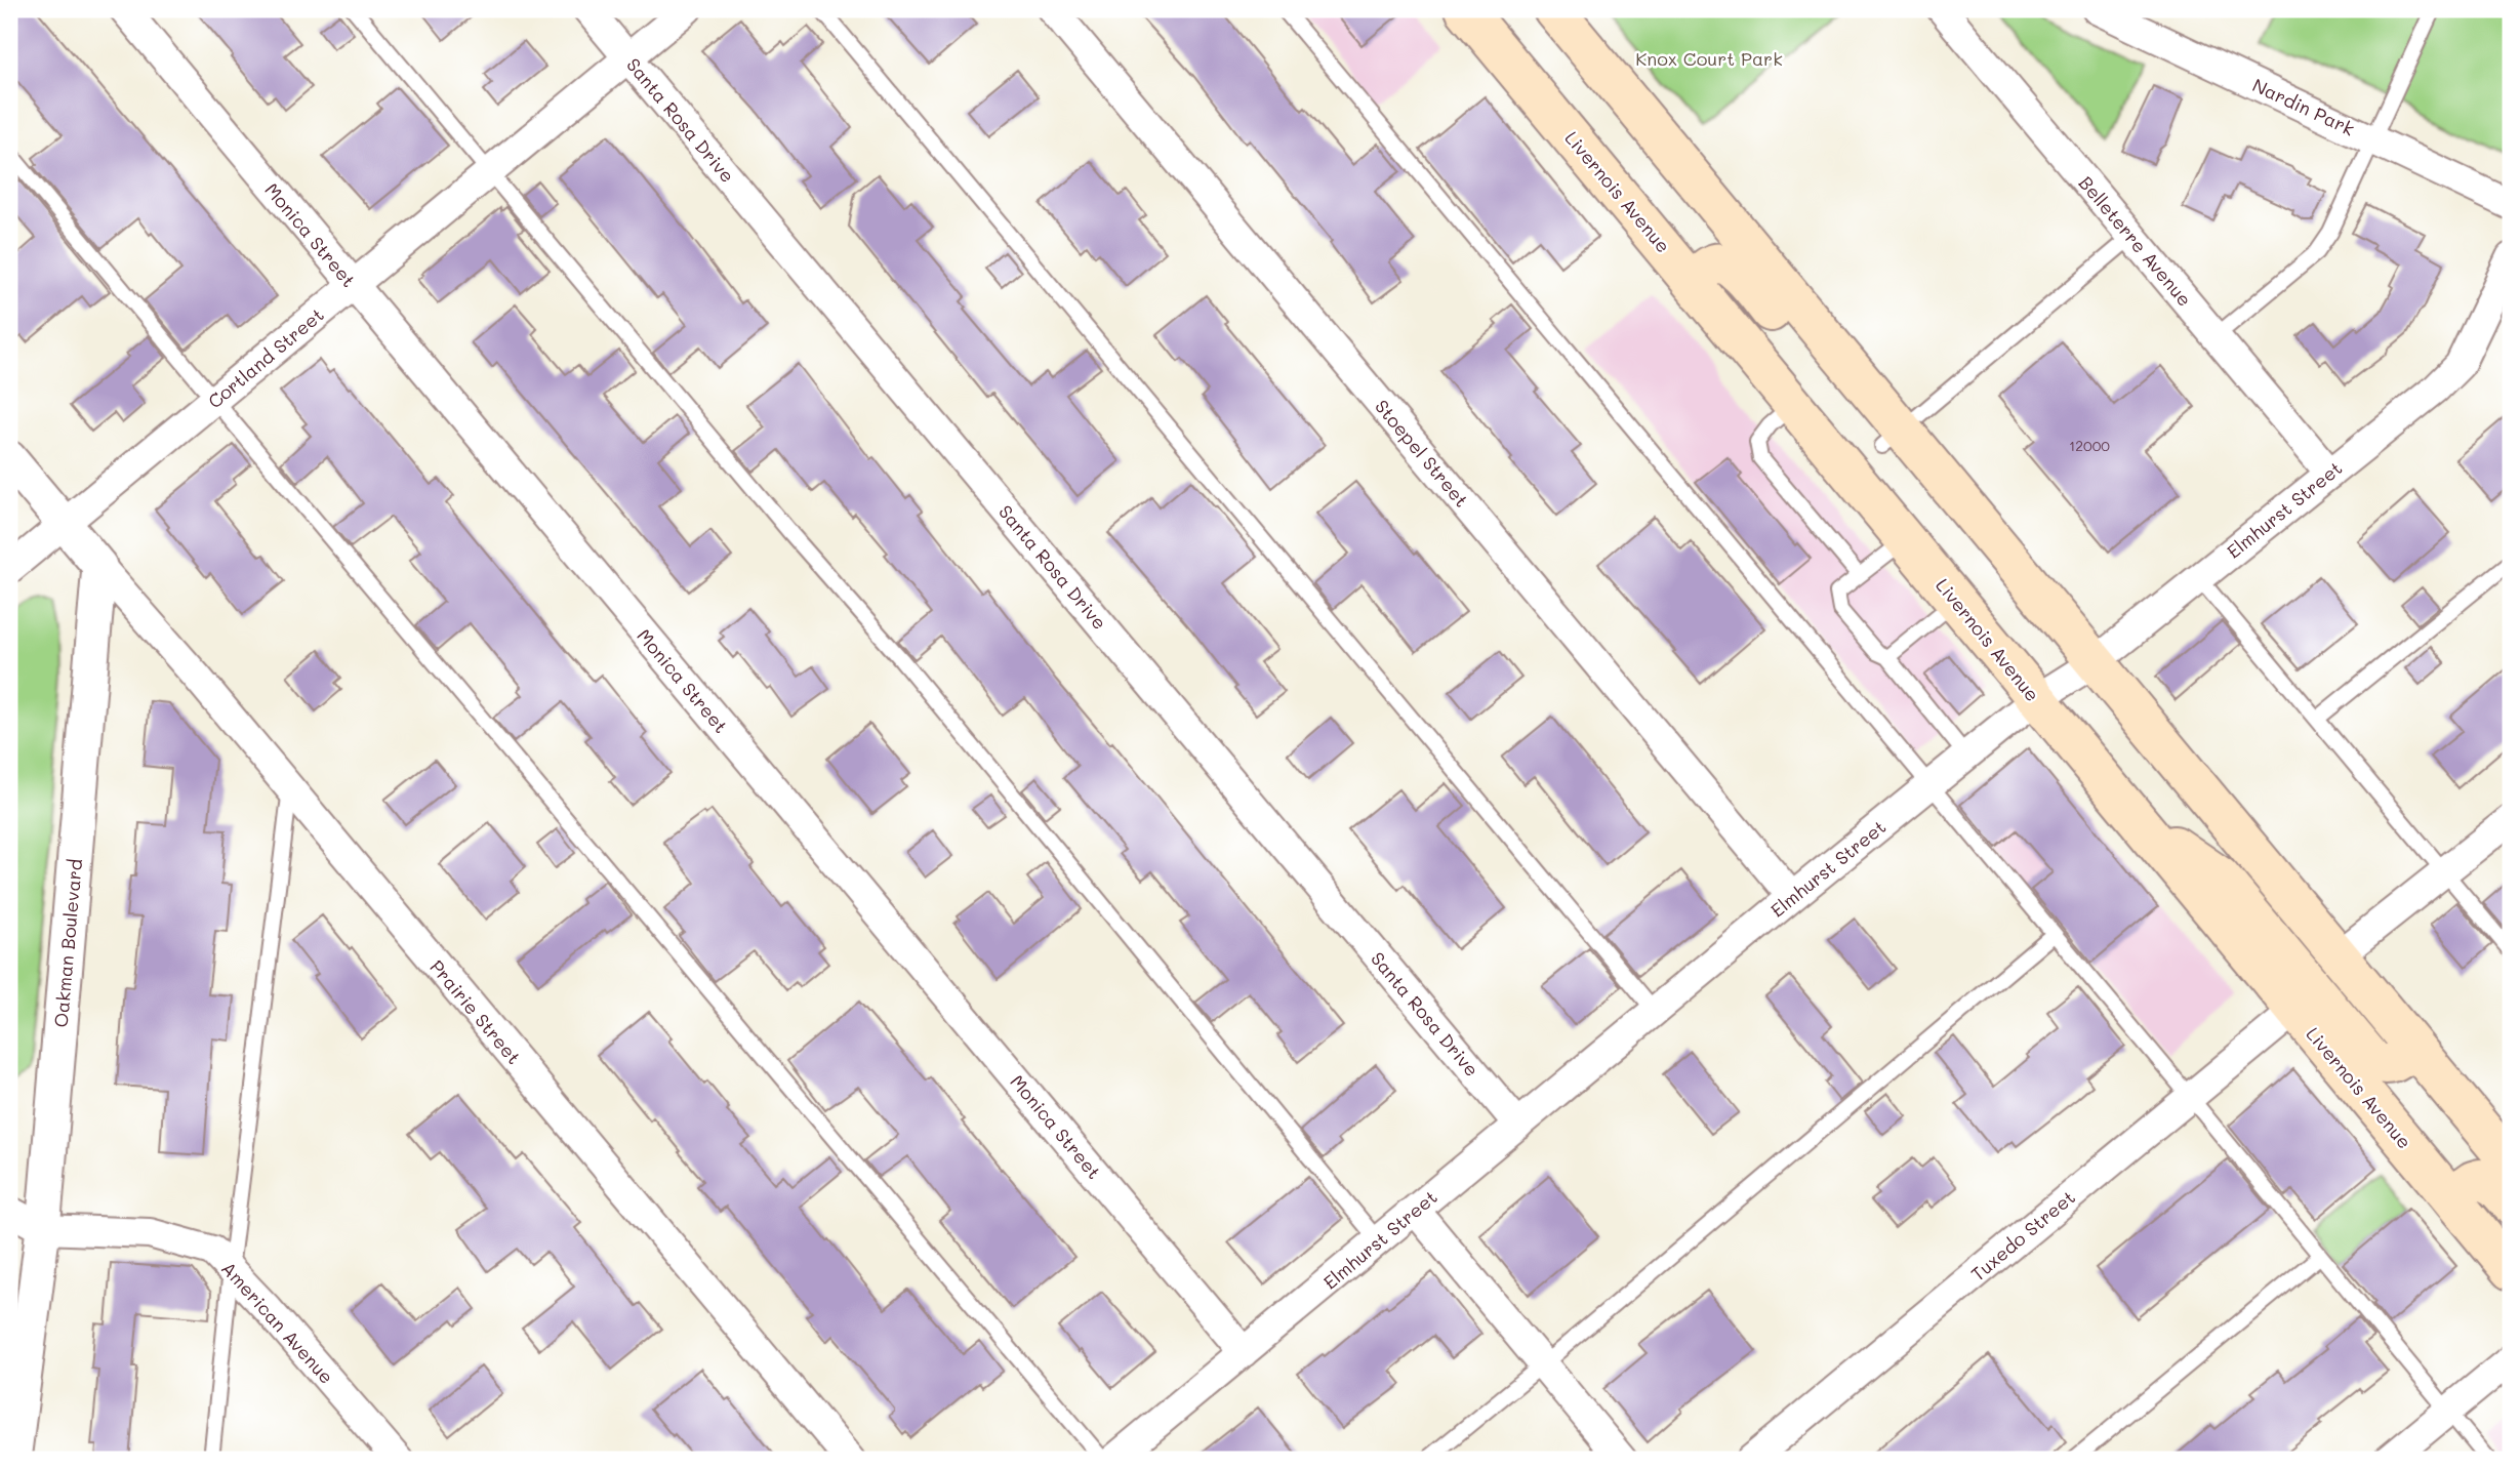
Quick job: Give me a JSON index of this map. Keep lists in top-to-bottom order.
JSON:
{
  "streets": {
    "main road": ["Livernois Avenue"],
    "street": [
      "Nardin Park",
      "Santa Rosa Drive",
      "Monica Street",
      "Belleterre Avenue",
      "Cortland Street",
      "Stoepel Street",
      "Elmhurst Street",
      "Oakman Boulevard",
      "Prairie Street",
      "Tuxedo Street",
      "American Avenue"
    ]
  },
  "crossings": [
    ["Santa Rosa Drive", "Cortland Street"],
    ["Santa Rosa Drive", "Elmhurst Street"],
    ["Livernois Avenue", "Elmhurst Street"],
    ["Livernois Avenue", "Tuxedo Street"],
    ["Monica Street", "Cortland Street"],
    ["Monica Street", "Elmhurst Street"],
    ["Belleterre Avenue", "Elmhurst Street"],
    ["Stoepel Street", "Elmhurst Street"],
    ["Oakman Boulevard", "Prairie Street"],
    ["Oakman Boulevard", "American Avenue"]
  ],
  "parks": ["Knox Court Park"],
  "house_numbers": ["12000"]
}
